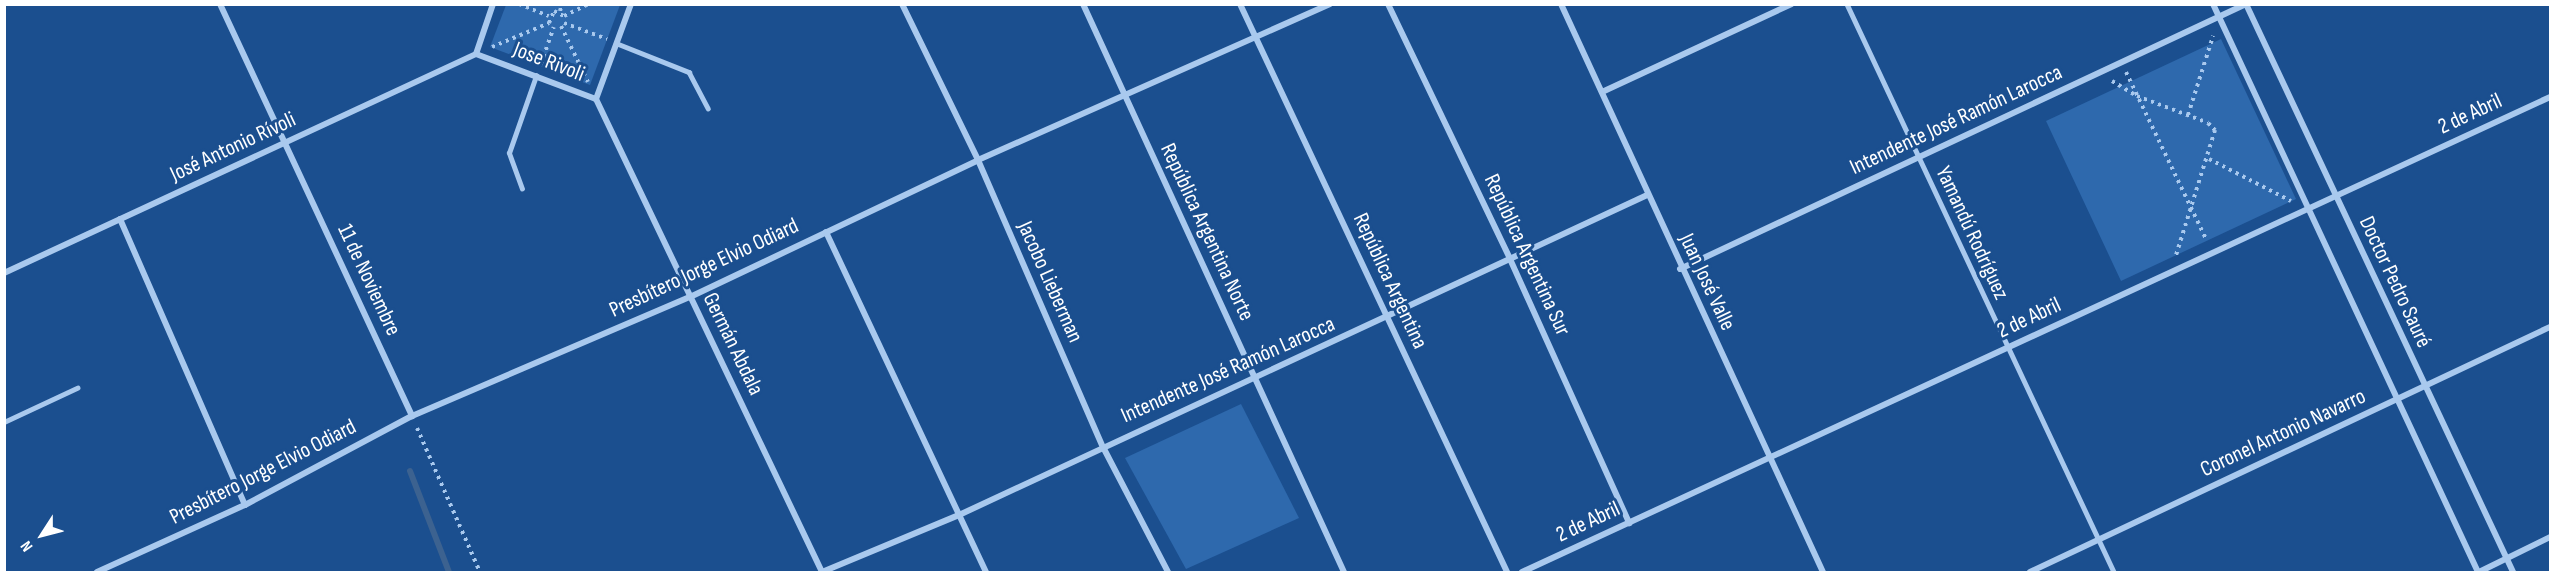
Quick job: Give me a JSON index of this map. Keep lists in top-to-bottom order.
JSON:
{
  "streets": {
    "street": [
      "Jose Rivoli",
      "2 de Abril",
      "Intendente José Ramón Larocca",
      "José Antonio Rívoli",
      "República Argentina Norte",
      "República Argentina Sur",
      "Presbítero Jorge Elvio Odiard",
      "11 de Noviembre",
      "República Argentina",
      "Jacobo Lieberman",
      "Juan José Valle",
      "Doctor Pedro Sauré",
      "Germán Abdala",
      "Coronel Antonio Navarro"
    ],
    "lane": ["Yamandú Rodríguez"]
  },
  "crossings": [
    ["Jose Rivoli", "José Antonio Rívoli"],
    ["Jose Rivoli", "Germán Abdala"],
    ["2 de Abril", "Yamandú Rodríguez"],
    ["2 de Abril", "República Argentina Sur"],
    ["2 de Abril", "Juan José Valle"],
    ["2 de Abril", "Doctor Pedro Sauré"],
    ["Intendente José Ramón Larocca", "República Argentina Norte"],
    ["Intendente José Ramón Larocca", "Yamandú Rodríguez"],
    ["Intendente José Ramón Larocca", "República Argentina Sur"],
    ["Intendente José Ramón Larocca", "República Argentina"],
    ["Intendente José Ramón Larocca", "Jacobo Lieberman"],
    ["Intendente José Ramón Larocca", "Juan José Valle"],
    ["Intendente José Ramón Larocca", "Doctor Pedro Sauré"],
    ["Intendente José Ramón Larocca", "Germán Abdala"],
    ["José Antonio Rívoli", "11 de Noviembre"],
    ["República Argentina Norte", "Presbítero Jorge Elvio Odiard"],
    ["Yamandú Rodríguez", "Coronel Antonio Navarro"],
    ["Presbítero Jorge Elvio Odiard", "11 de Noviembre"],
    ["Presbítero Jorge Elvio Odiard", "República Argentina"],
    ["Presbítero Jorge Elvio Odiard", "Jacobo Lieberman"],
    ["Presbítero Jorge Elvio Odiard", "Germán Abdala"],
    ["Doctor Pedro Sauré", "Coronel Antonio Navarro"]
  ],
  "north": "bottom left"
}
